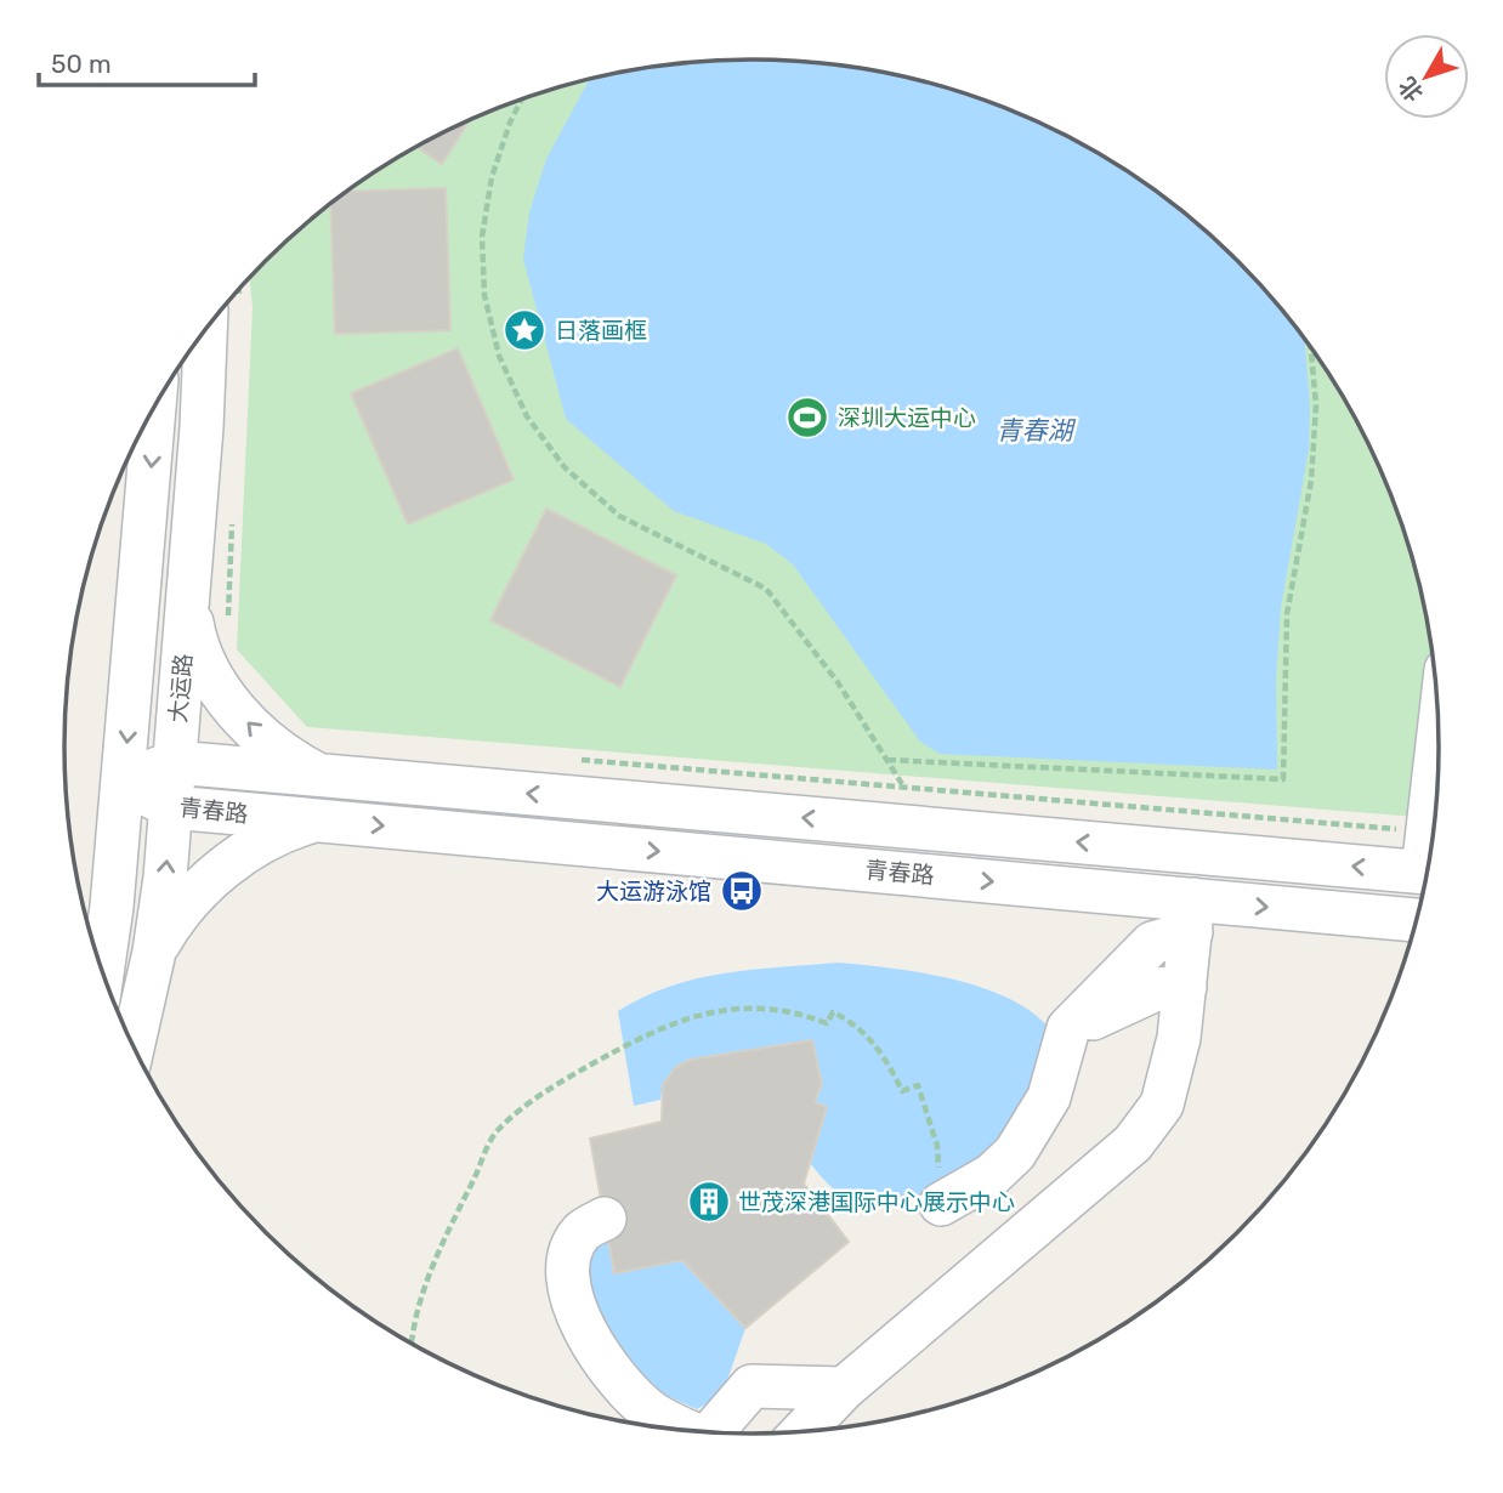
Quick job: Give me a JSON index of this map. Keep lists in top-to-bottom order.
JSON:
{
  "streets": {
    "street": ["大运路", "青春路"]
  },
  "crossings": [
    ["大运路", "青春路"]
  ],
  "water": ["青春湖"],
  "places": {
    "place": ["日落画框"],
    "sports": ["深圳大运中心"],
    "bus stop": ["大运游泳馆"],
    "building": ["世茂深港国际中心展示中心"]
  },
  "scale_bar": "50 m",
  "north": "bottom left"
}
